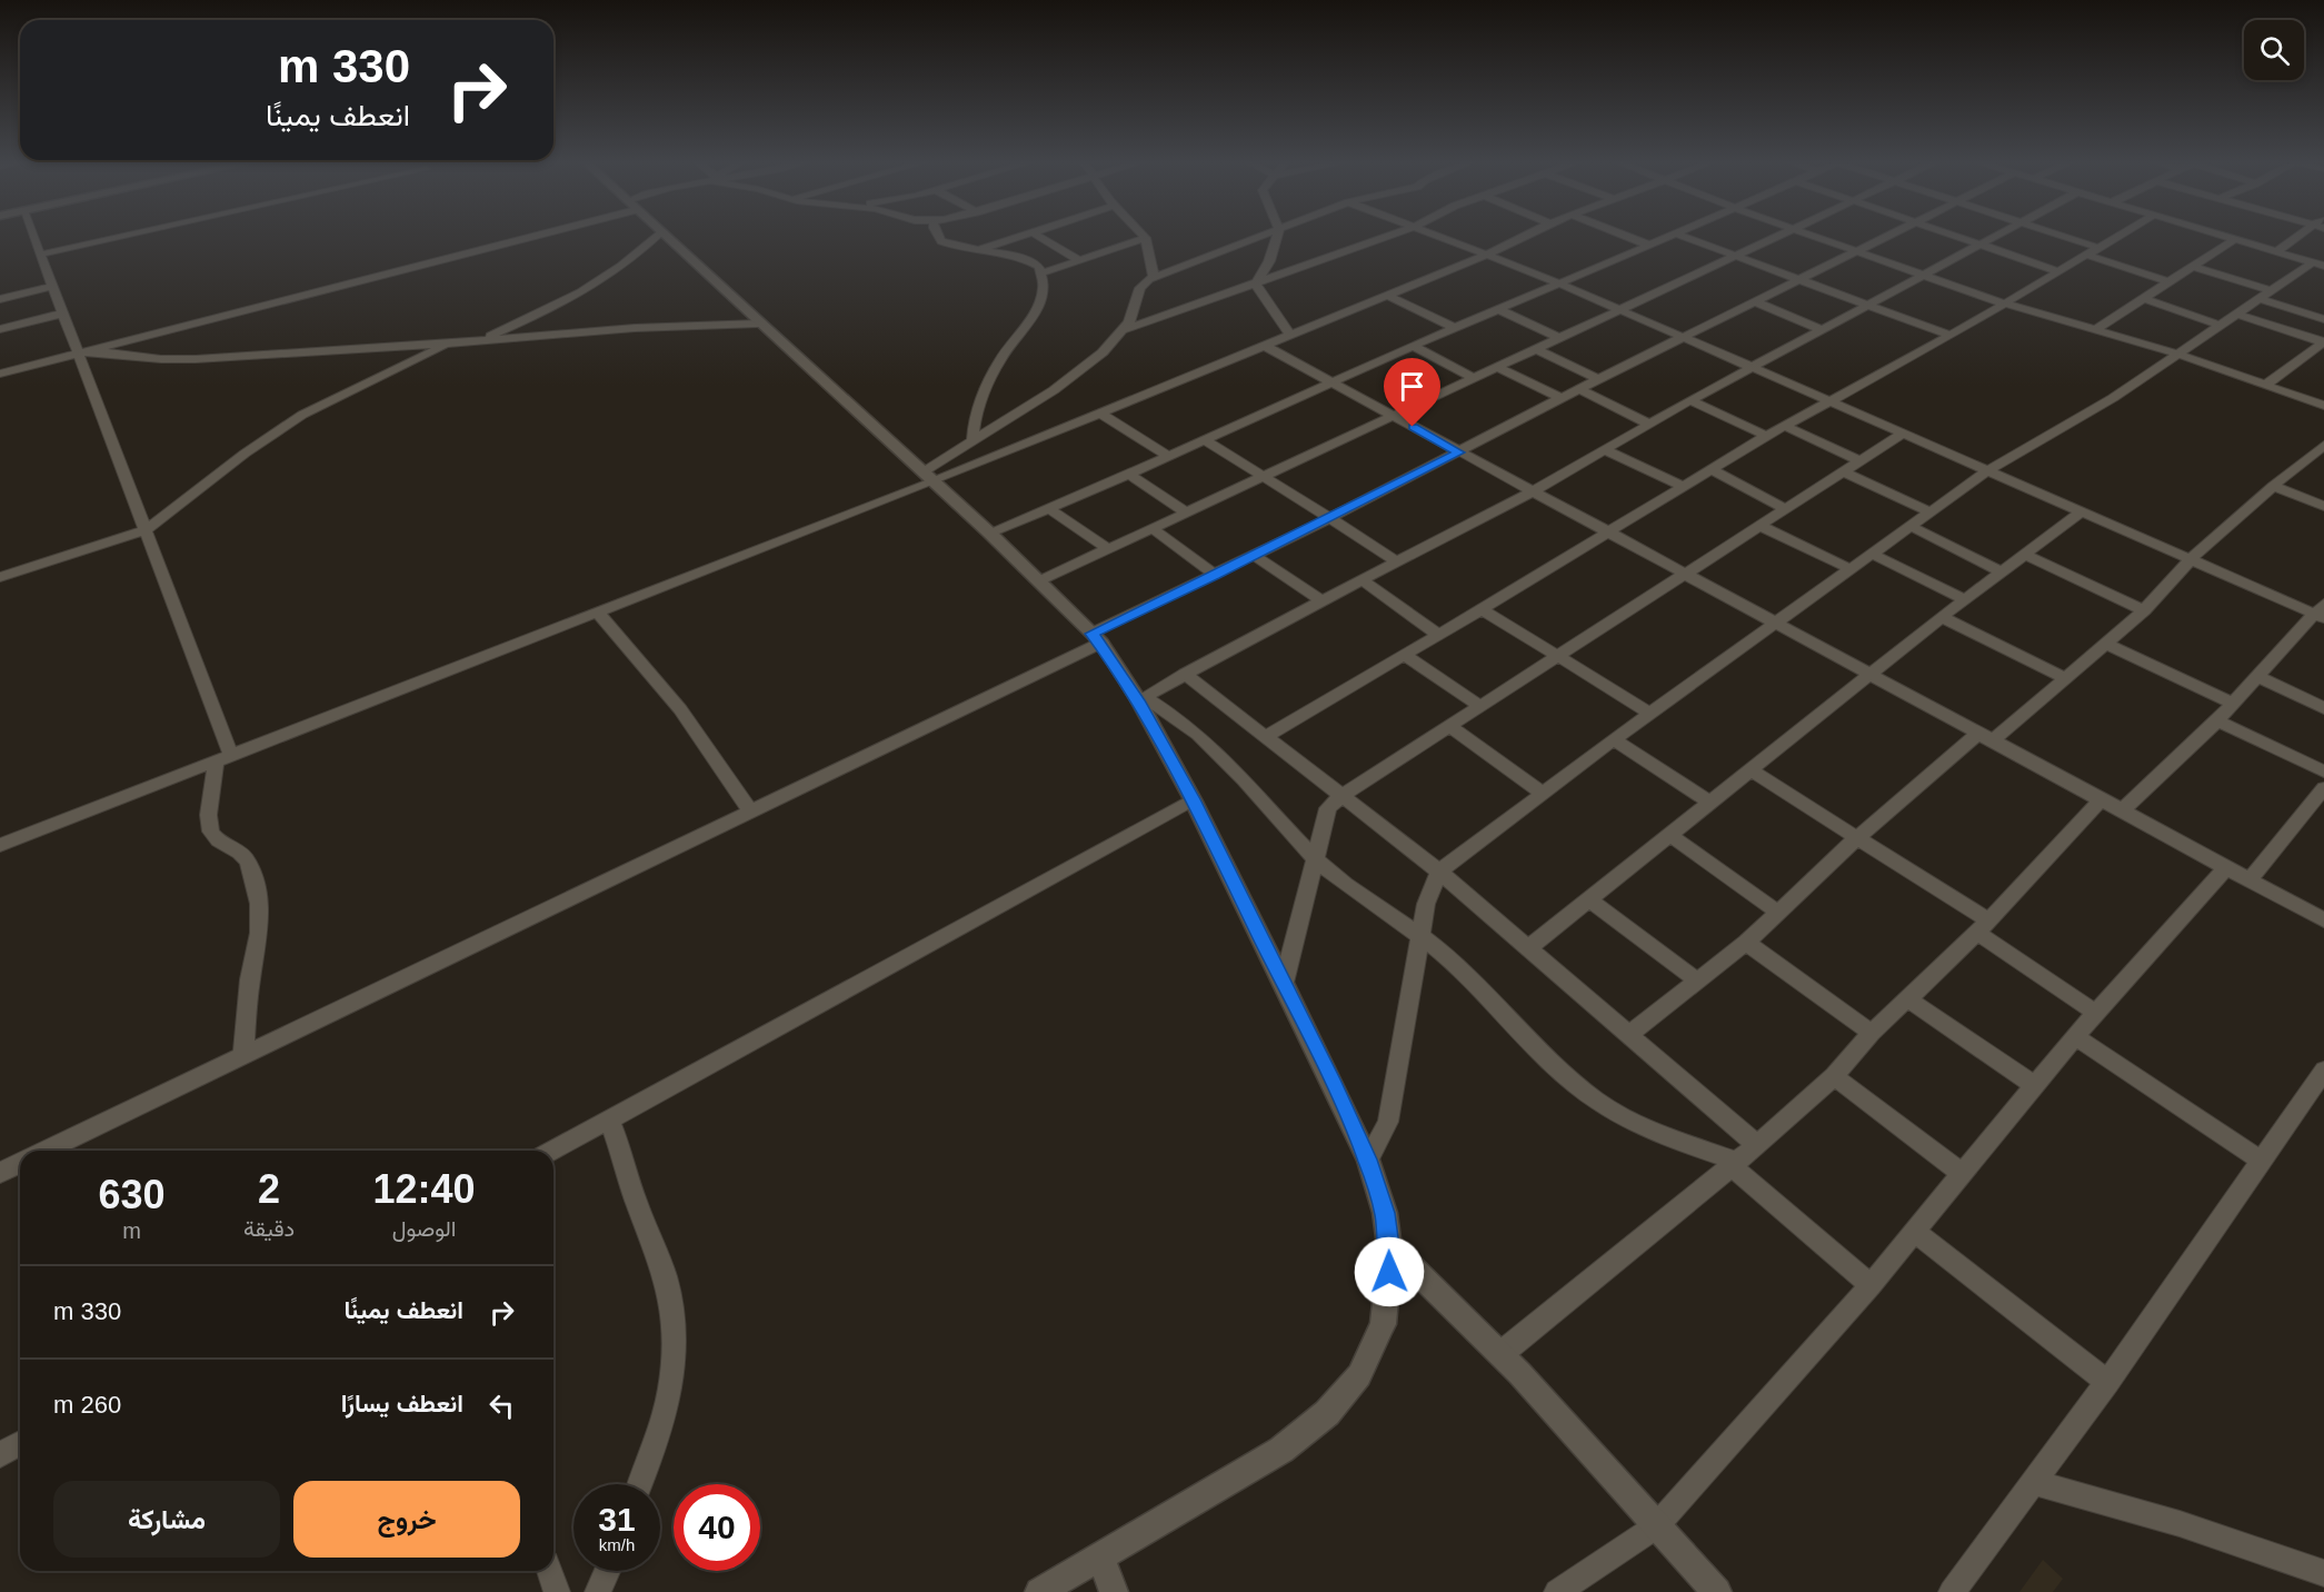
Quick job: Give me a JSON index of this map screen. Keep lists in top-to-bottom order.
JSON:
{
  "page": {
    "turn": ["330 m", "انعطف يمينًا"],
    "eta": [
      "12:40",
      "الوصول",
      "2",
      "دقيقة",
      "630",
      "m"
    ],
    "list": [
      {
        "name": "انعطف يمينًا",
        "value": "330 m"
      },
      {
        "name": "انعطف يسارًا",
        "value": "260 m"
      }
    ],
    "buttons": ["خروج", "مشاركة"],
    "speed": "31 km/h",
    "limit": "40"
  }
}
